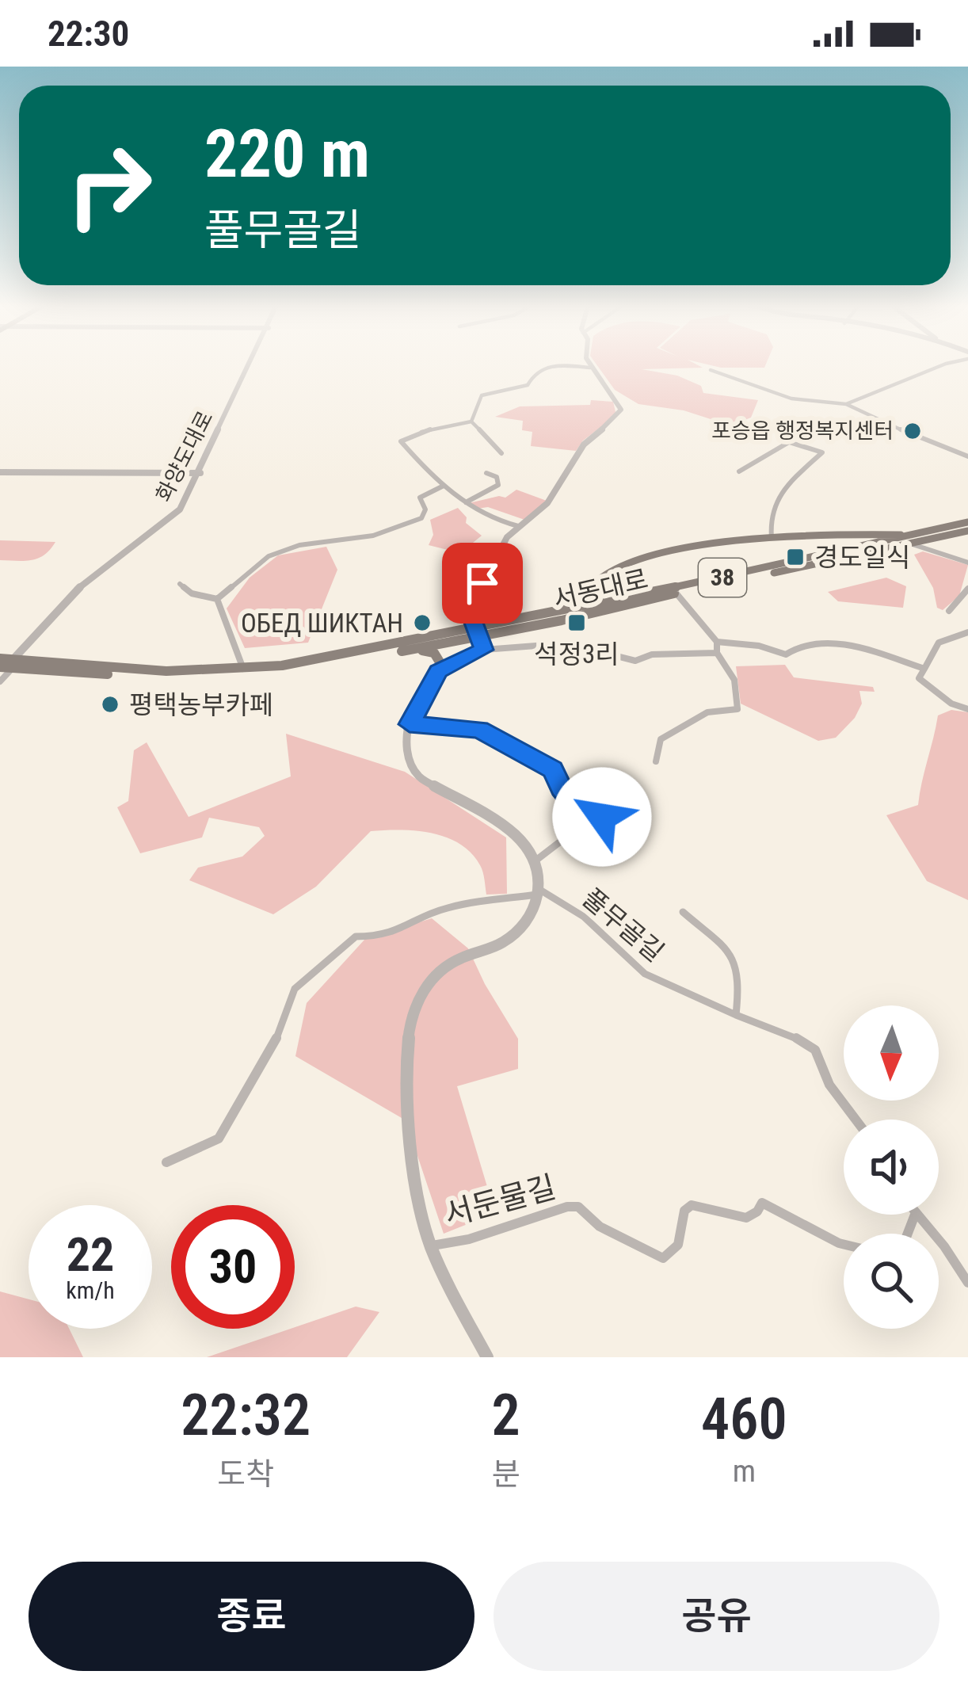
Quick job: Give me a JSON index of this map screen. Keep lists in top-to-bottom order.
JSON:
{
  "streets": {
    "main road": ["38", "서동대로"],
    "street": ["화양도대로", "풀무골길", "서둔물길"]
  },
  "crossings": [
    ["화양도대로", "서동대로"],
    ["풀무골길", "서둔물길"]
  ],
  "places": {
    "other": ["포승읍 행정복지센터", "ОБЕД ШИКТАН", "평택농부카페"],
    "transit": ["경도일식", "석정3리"]
  },
  "north": "bottom",
  "page": {
    "status": "22:30",
    "turn": ["220 m", "풀무골길"],
    "speed": "22 km/h",
    "limit": "30",
    "eta": [
      "22:32",
      "도착",
      "2",
      "분",
      "460",
      "m"
    ],
    "buttons": ["종료", "공유"]
  }
}
